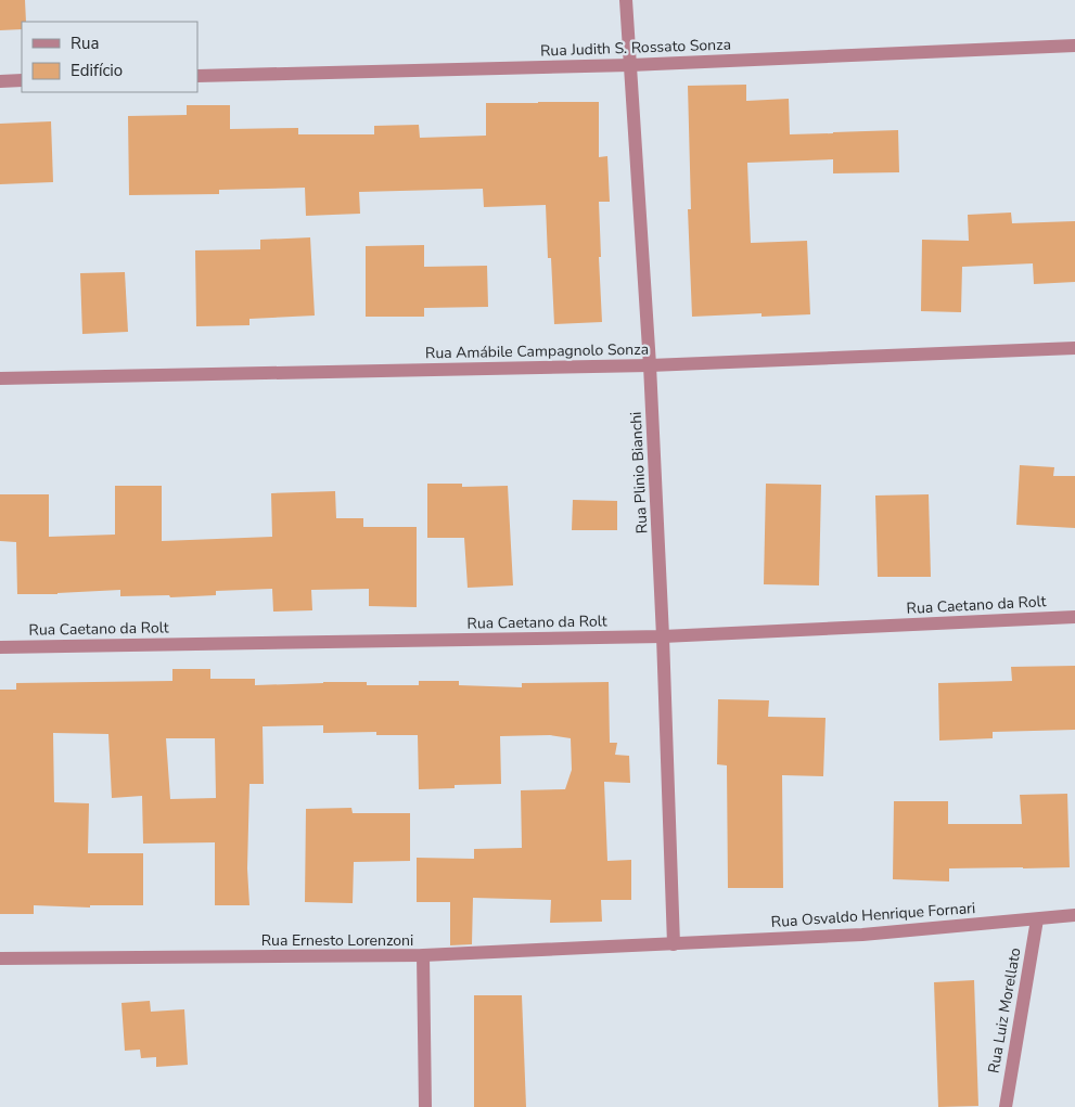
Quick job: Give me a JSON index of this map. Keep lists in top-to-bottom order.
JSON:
{
  "streets": {
    "street": [
      "Rua Judith S. Rossato Sonza",
      "Rua Amábile Campagnolo Sonza",
      "Rua Plinio Bianchi",
      "Rua Caetano da Rolt",
      "Rua Osvaldo Henrique Fornari",
      "Rua Ernesto Lorenzoni",
      "Rua Luiz Morellato"
    ]
  },
  "crossings": [
    ["Rua Judith S. Rossato Sonza", "Rua Plinio Bianchi"],
    ["Rua Amábile Campagnolo Sonza", "Rua Plinio Bianchi"],
    ["Rua Plinio Bianchi", "Rua Caetano da Rolt"],
    ["Rua Plinio Bianchi", "Rua Osvaldo Henrique Fornari"],
    ["Rua Plinio Bianchi", "Rua Ernesto Lorenzoni"],
    ["Rua Osvaldo Henrique Fornari", "Rua Ernesto Lorenzoni"],
    ["Rua Osvaldo Henrique Fornari", "Rua Luiz Morellato"]
  ],
  "legend": ["Rua", "Edifício"]
}
